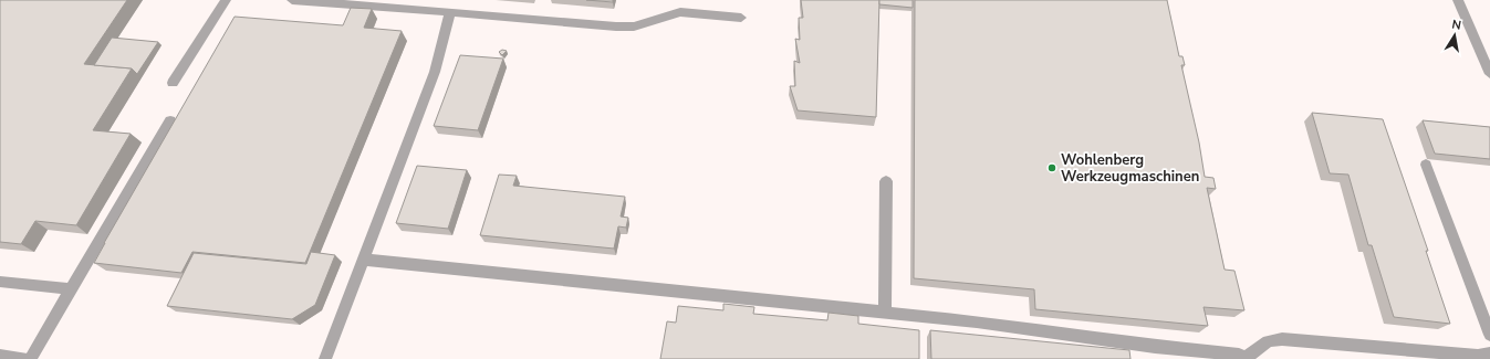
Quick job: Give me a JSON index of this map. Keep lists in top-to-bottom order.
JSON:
{
  "places": ["Wohlenberg Werkzeugmaschinen"],
  "north": "top"
}
